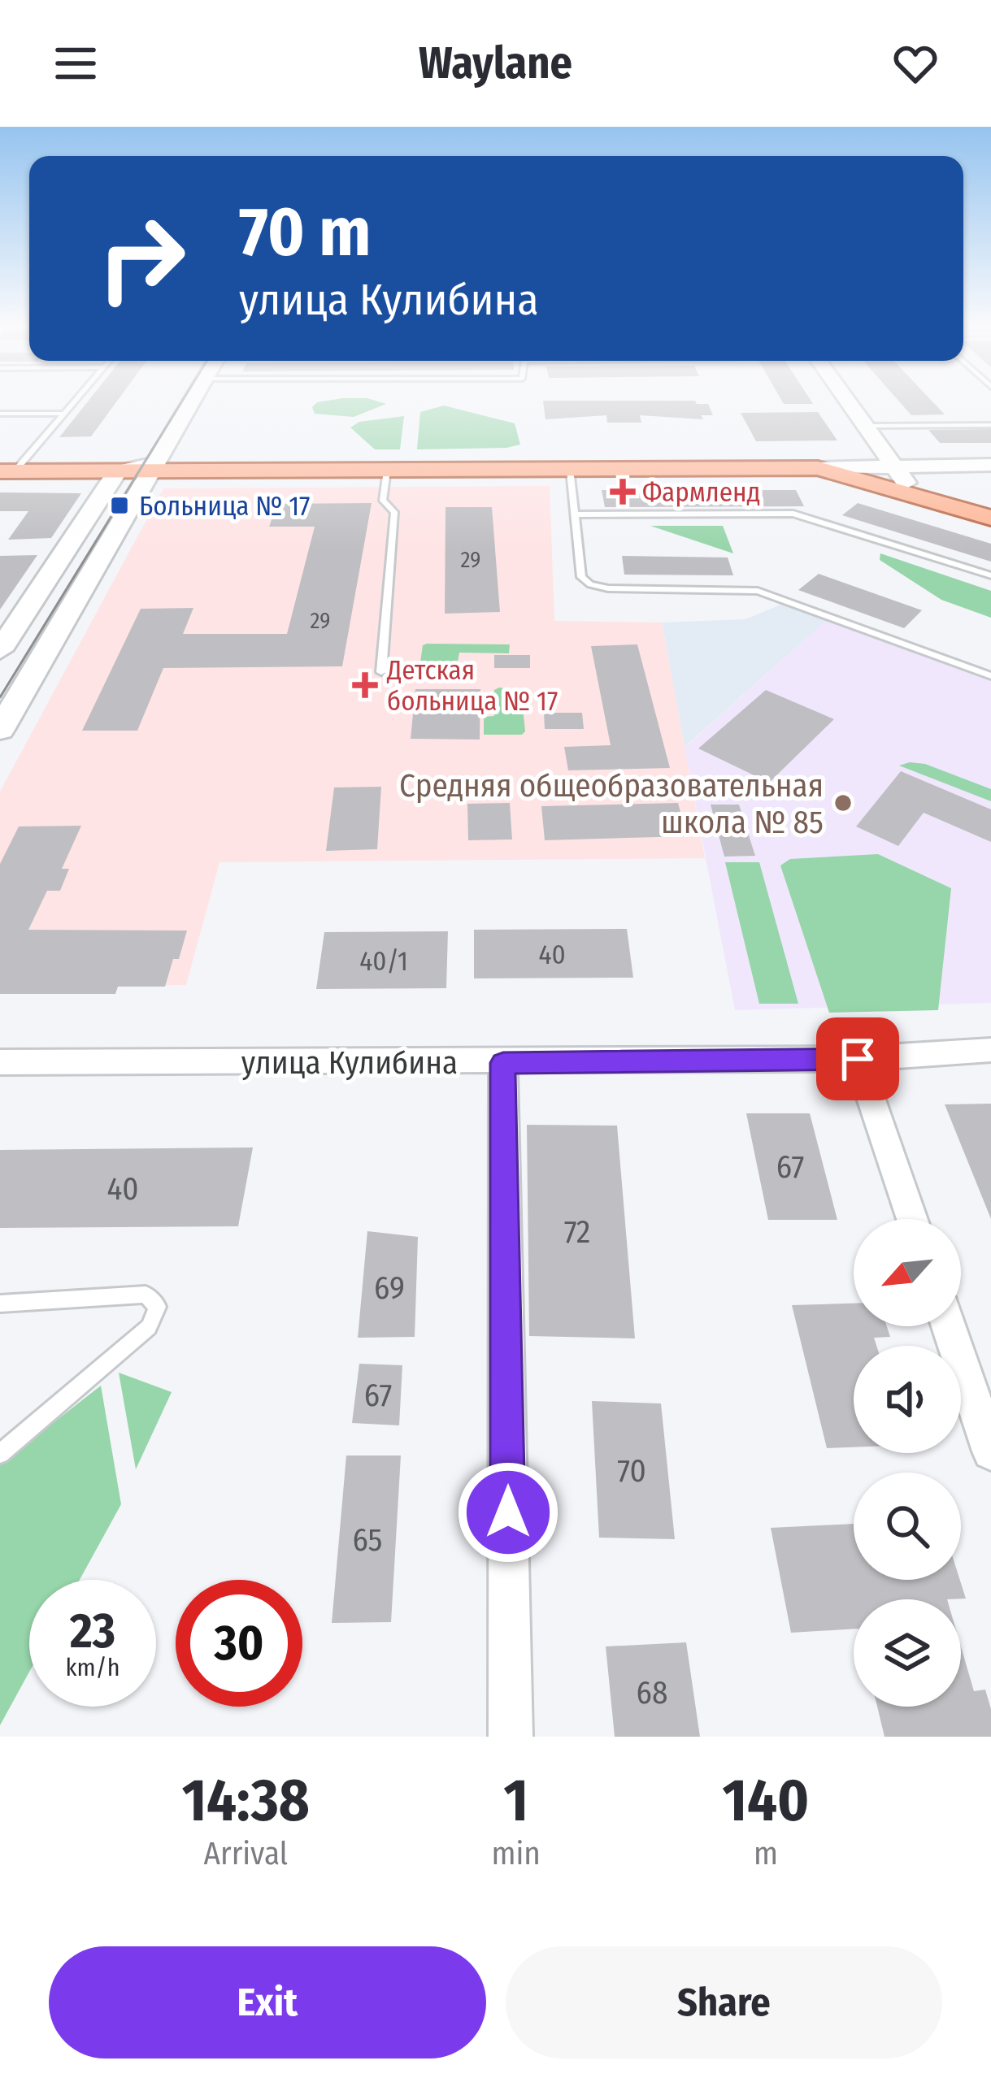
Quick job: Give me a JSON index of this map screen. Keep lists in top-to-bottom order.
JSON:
{
  "streets": {
    "street": ["улица Кулибина"]
  },
  "places": {
    "health": ["Фармленд", "Детская больница № 17"],
    "transit": ["Больница № 17"],
    "other": ["Средняя общеобразовательная школа № 85"]
  },
  "house_numbers": [
    "29",
    "29",
    "40",
    "40/1",
    "67",
    "40",
    "72",
    "69",
    "67",
    "70",
    "65",
    "68"
  ],
  "north": "bottom left",
  "page": {
    "header": "Waylane",
    "turn": ["70 m", "улица Кулибина"],
    "speed": "23 km/h",
    "limit": "30",
    "eta": [
      "14:38",
      "Arrival",
      "1",
      "min",
      "140",
      "m"
    ],
    "buttons": ["Exit", "Share"]
  }
}
